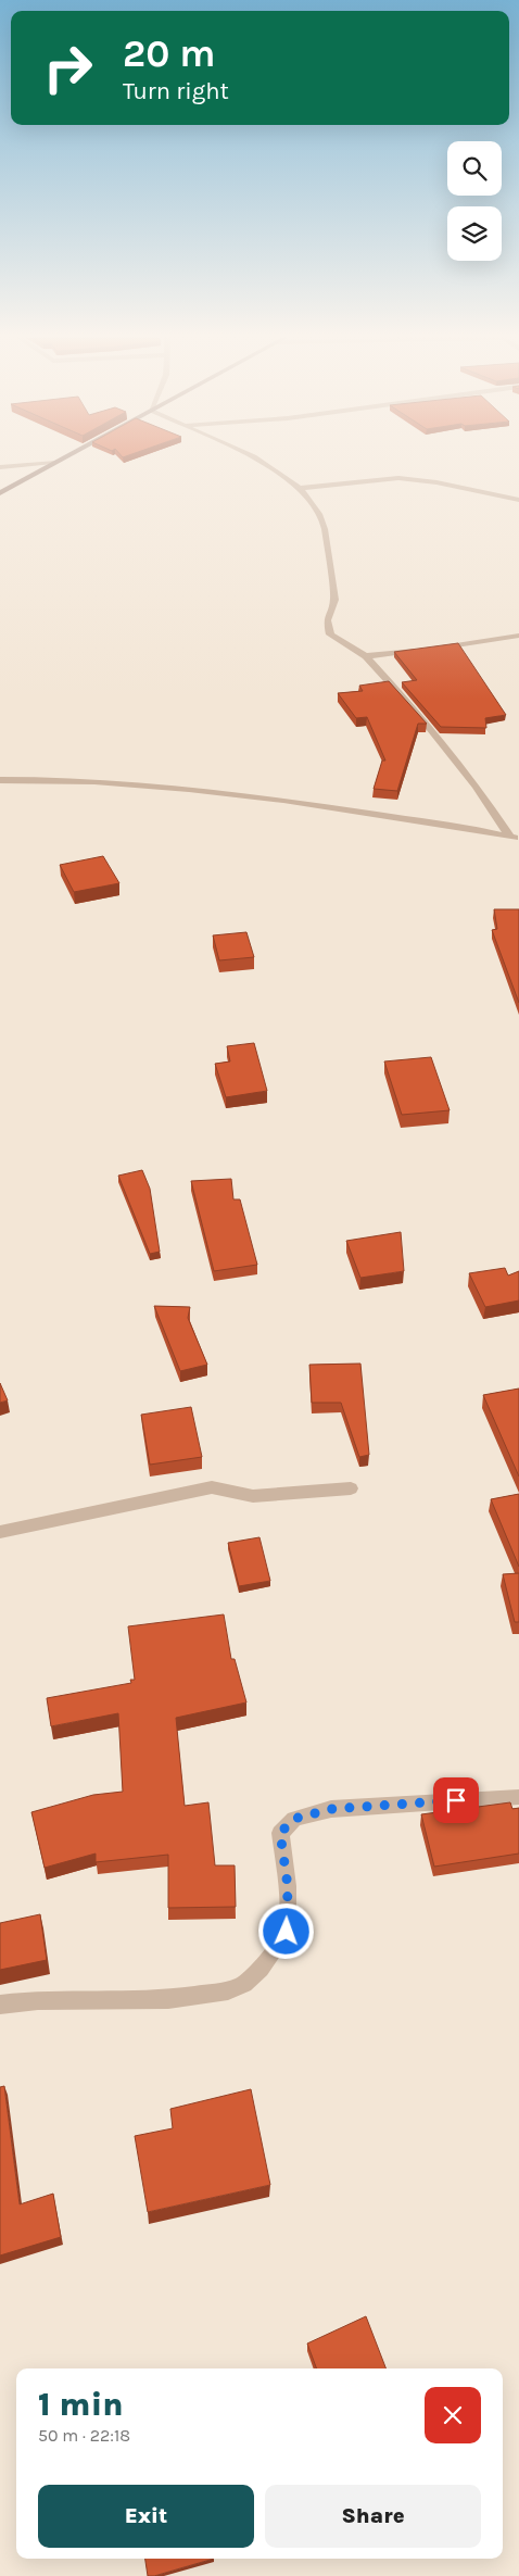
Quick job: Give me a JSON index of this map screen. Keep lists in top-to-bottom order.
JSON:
{
  "page": {
    "turn": ["20 m", "Turn right"],
    "heading": ["1 min", "50 m · 22:18"],
    "buttons": ["Exit", "Share"]
  }
}
